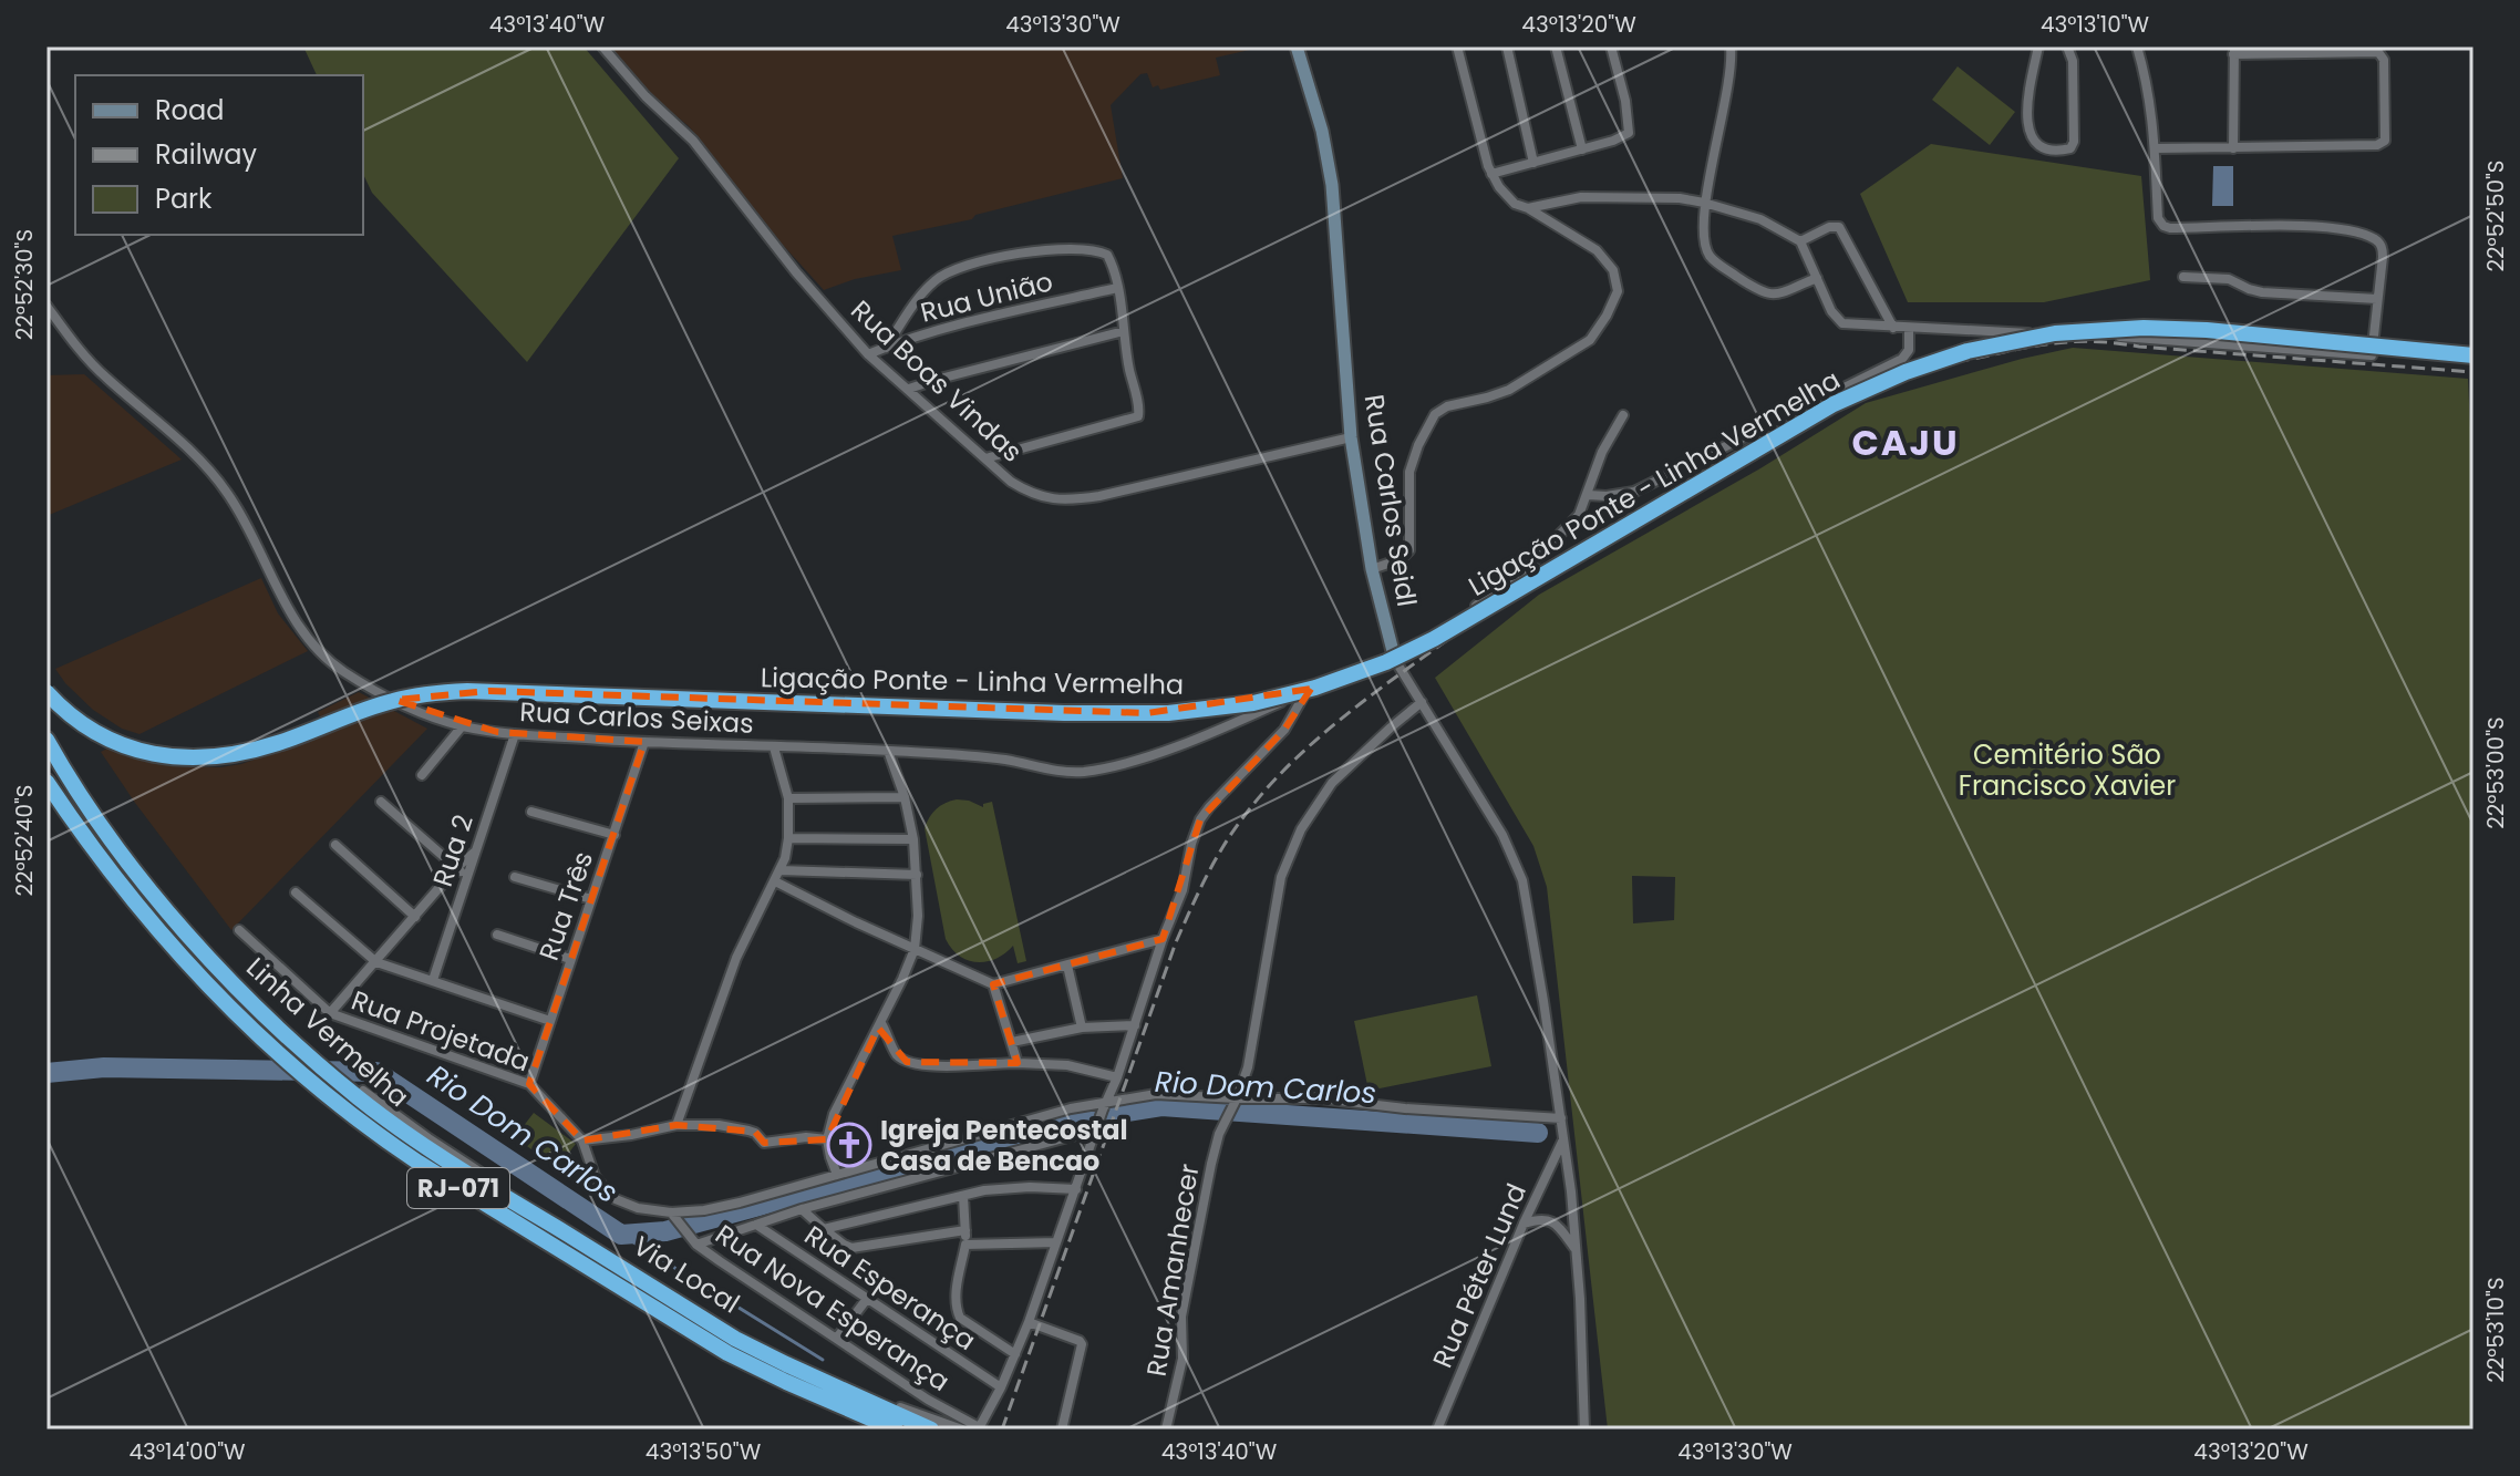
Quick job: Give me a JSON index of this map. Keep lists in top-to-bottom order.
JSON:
{
  "streets": {
    "highway": ["Ligação Ponte - Linha Vermelha", "Linha Vermelha", "RJ-071"],
    "street": [
      "Rua União",
      "Rua Boas Vindas",
      "Rua Carlos Seidl",
      "Rua Carlos Seixas",
      "Rua 2",
      "Rua Três",
      "Rua Projetada",
      "Rua Amanhecer",
      "Via Local",
      "Rua Péter Lund",
      "Rua Esperança",
      "Rua Nova Esperança"
    ]
  },
  "crossings": [
    ["Rua União", "Rua Boas Vindas"],
    ["Rua Boas Vindas", "Rua Carlos Seidl"],
    ["Rua Carlos Seidl", "Rua Carlos Seixas"],
    ["Rua Carlos Seidl", "Rua Amanhecer"],
    ["Rua Carlos Seidl", "Rua Péter Lund"],
    ["Rua Carlos Seixas", "Rua 2"],
    ["Rua Carlos Seixas", "Rua Três"],
    ["Rua Três", "Rua Projetada"]
  ],
  "districts": ["CAJU"],
  "water": ["Rio Dom Carlos"],
  "parks": ["Cemitério São Francisco Xavier"],
  "places": {
    "church": ["Igreja Pentecostal Casa de Bencao"]
  },
  "legend": ["Road", "Railway", "Park"],
  "coordinates": [
    "43°13'40\"W",
    "43°13'30\"W",
    "43°13'20\"W",
    "43°13'10\"W",
    "22°52'50\"S",
    "22°52'30\"S",
    "22°53'00\"S",
    "22°52'40\"S",
    "22°53'10\"S",
    "43°14'00\"W",
    "43°13'50\"W"
  ]
}
